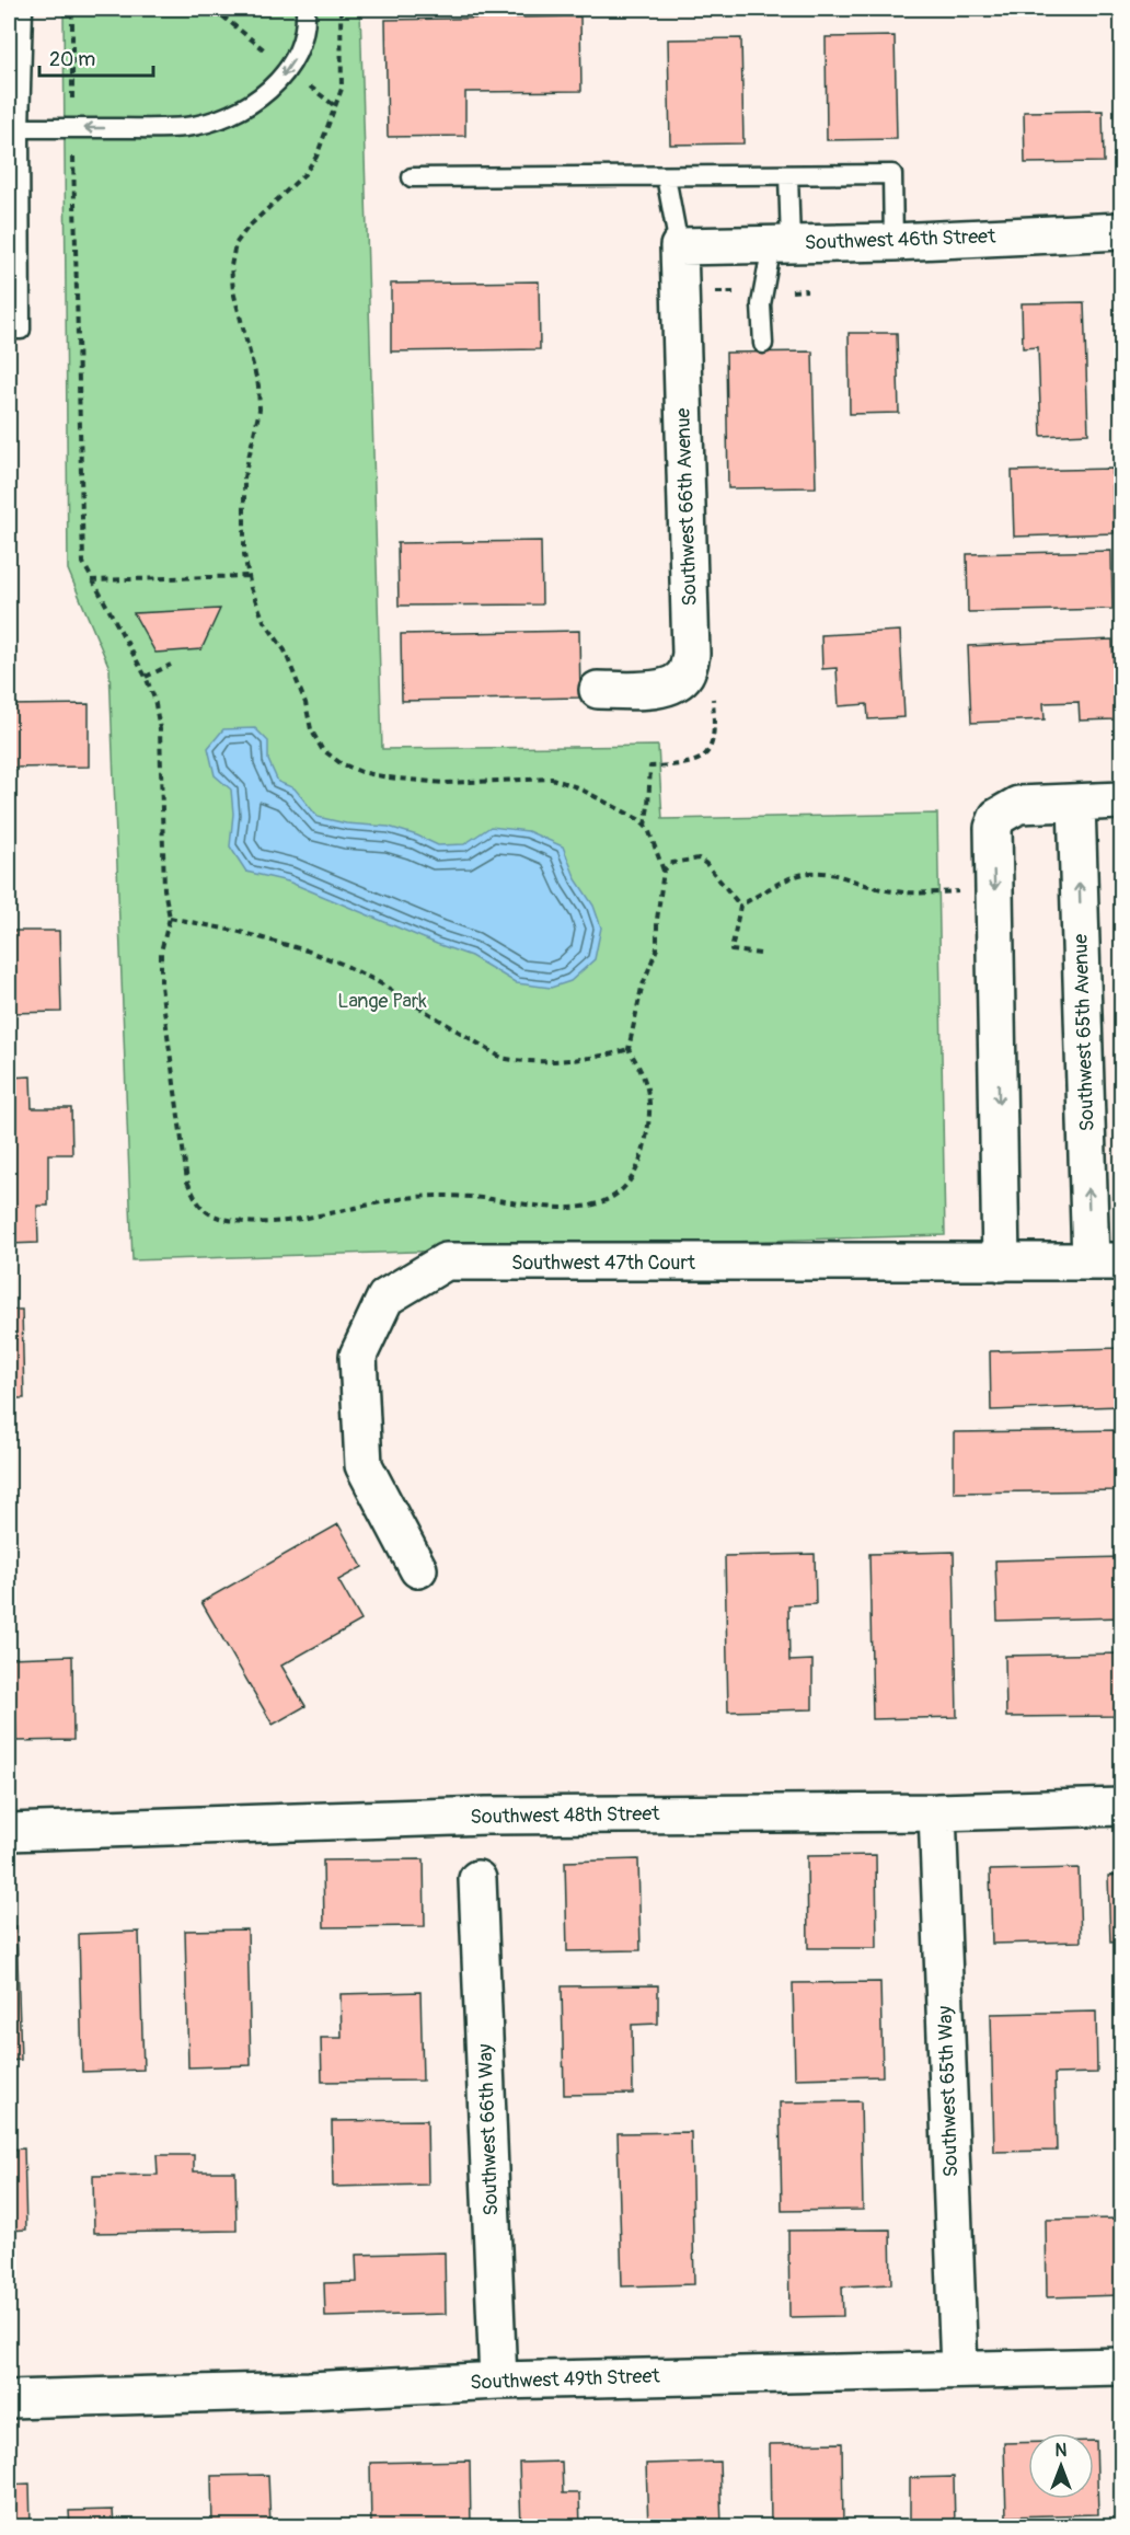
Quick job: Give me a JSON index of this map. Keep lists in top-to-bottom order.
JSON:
{
  "streets": {
    "street": [
      "Southwest 46th Street",
      "Southwest 66th Avenue",
      "Southwest 65th Avenue",
      "Southwest 47th Court",
      "Southwest 48th Street",
      "Southwest 65th Way",
      "Southwest 66th Way",
      "Southwest 49th Street"
    ]
  },
  "crossings": [
    ["Southwest 46th Street", "Southwest 66th Avenue"],
    ["Southwest 65th Avenue", "Southwest 47th Court"],
    ["Southwest 48th Street", "Southwest 65th Way"],
    ["Southwest 65th Way", "Southwest 49th Street"],
    ["Southwest 66th Way", "Southwest 49th Street"]
  ],
  "parks": ["Lange Park"],
  "scale_bar": "20 m",
  "north": "top"
}
